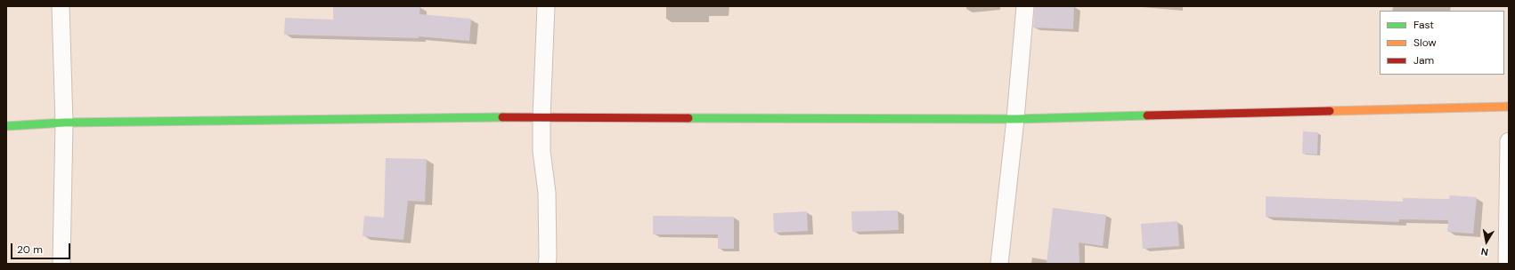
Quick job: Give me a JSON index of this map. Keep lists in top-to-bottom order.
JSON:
{
  "legend": ["Fast", "Slow", "Jam"],
  "scale_bar": "20 m",
  "north": "bottom"
}
